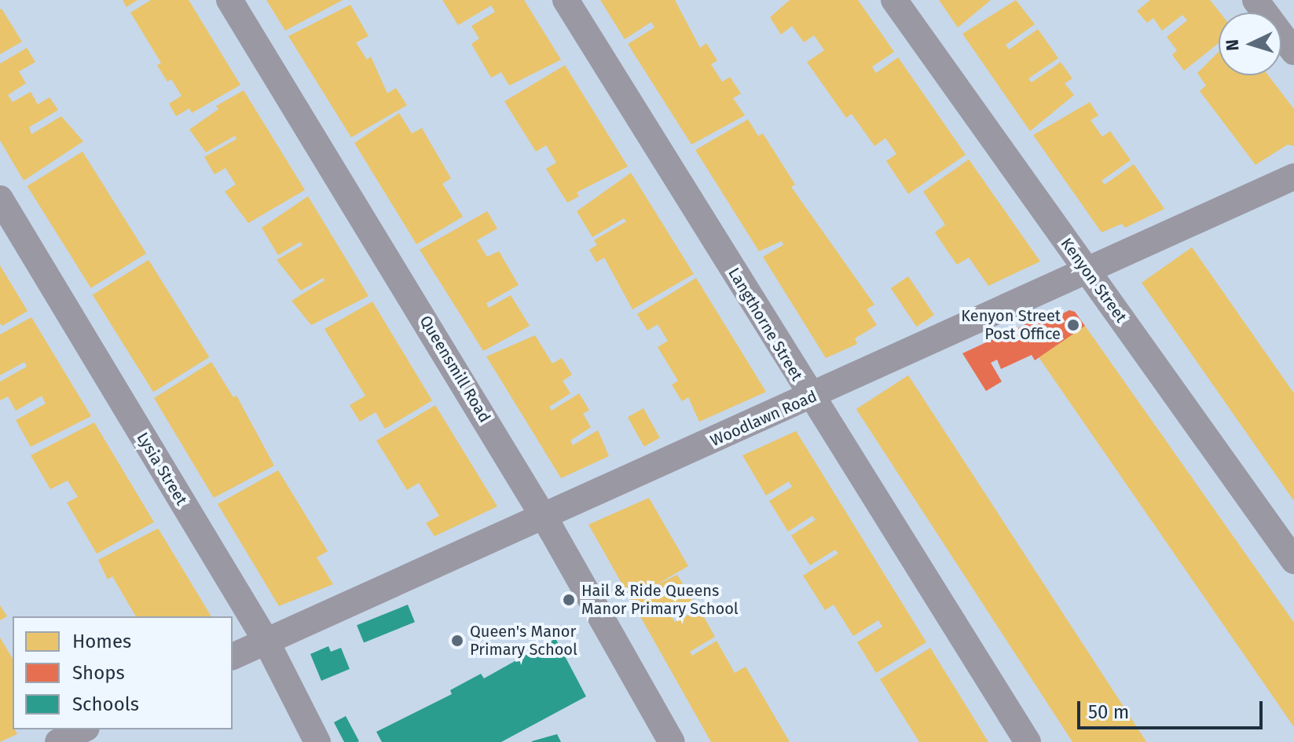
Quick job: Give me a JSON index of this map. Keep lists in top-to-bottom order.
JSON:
{
  "streets": {
    "street": [
      "Kenyon Street",
      "Langthorne Street",
      "Queensmill Road",
      "Woodlawn Road",
      "Lysia Street"
    ]
  },
  "crossings": [
    ["Kenyon Street", "Woodlawn Road"],
    ["Langthorne Street", "Woodlawn Road"],
    ["Queensmill Road", "Woodlawn Road"],
    ["Woodlawn Road", "Lysia Street"]
  ],
  "places": ["Kenyon Street Post Office", "Hail & Ride Queens Manor Primary School", "Queen's Manor Primary School"],
  "legend": ["Homes", "Shops", "Schools"],
  "scale_bar": "50 m",
  "north": "left"
}
